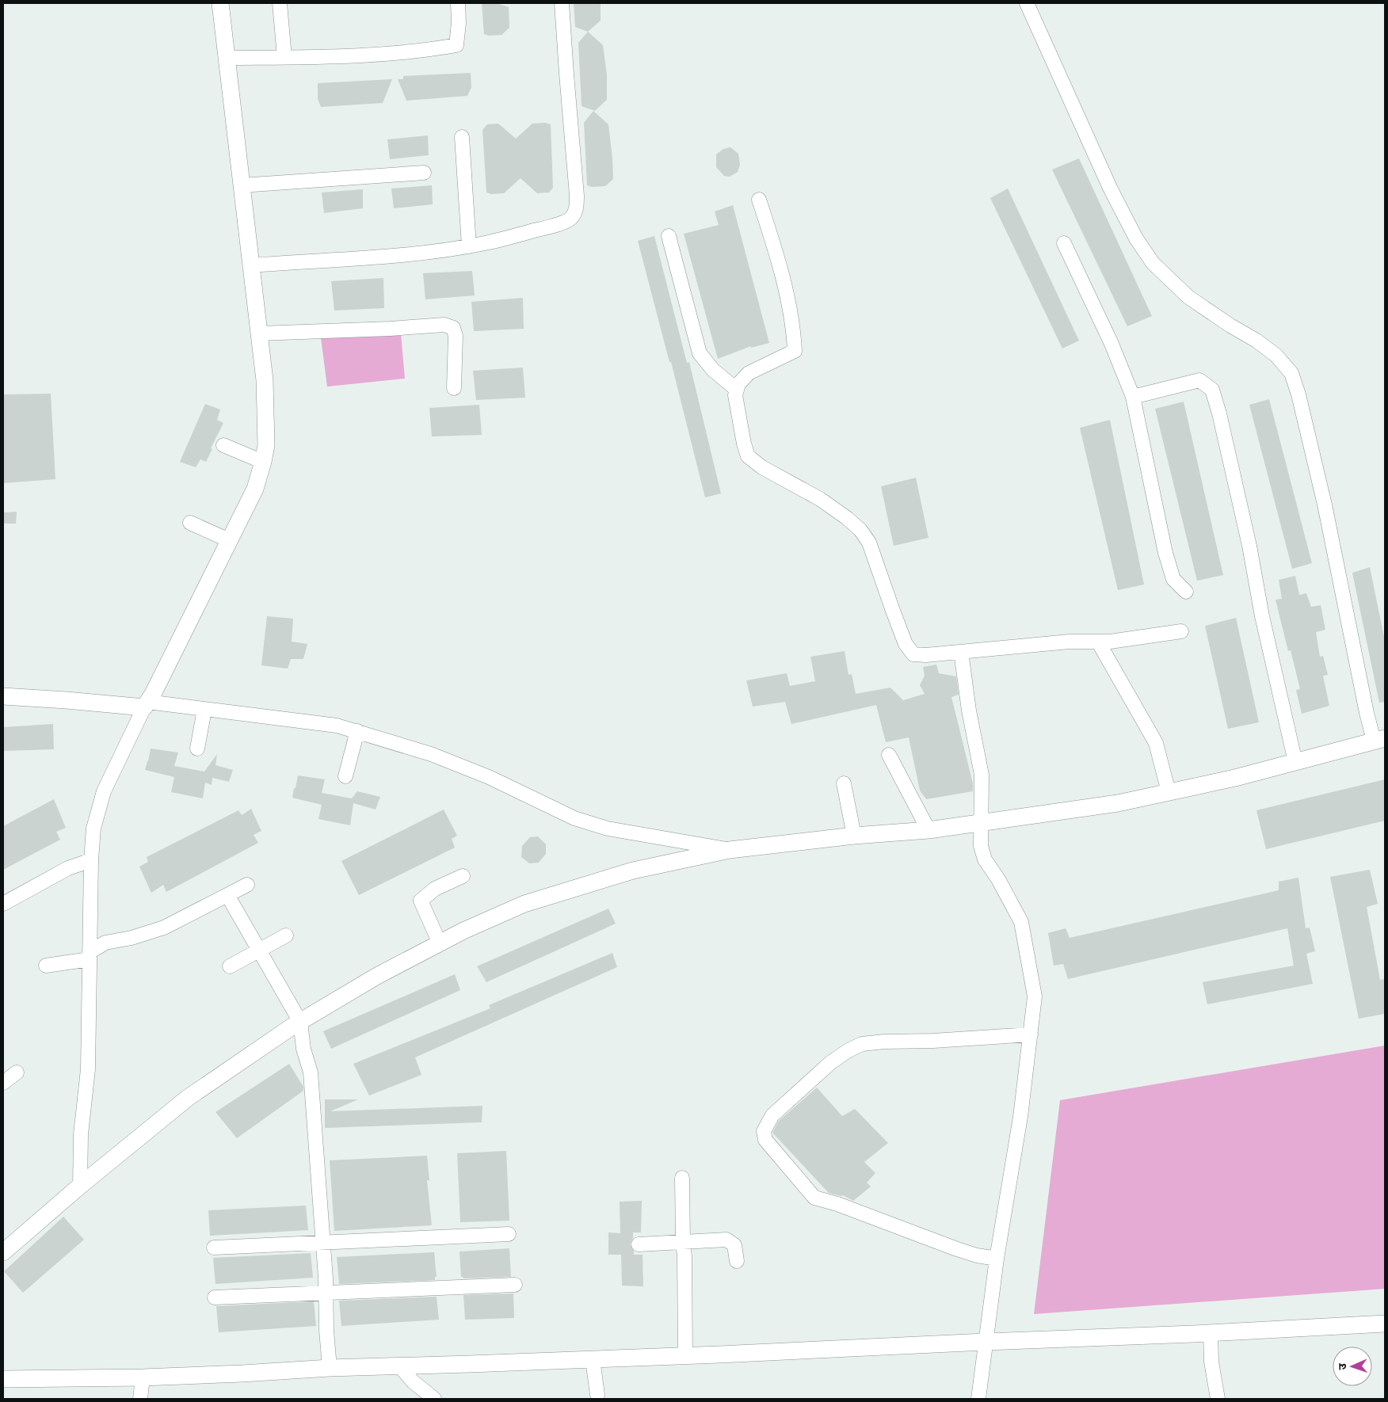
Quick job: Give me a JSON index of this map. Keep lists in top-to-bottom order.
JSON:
{
  "north": "left"
}
